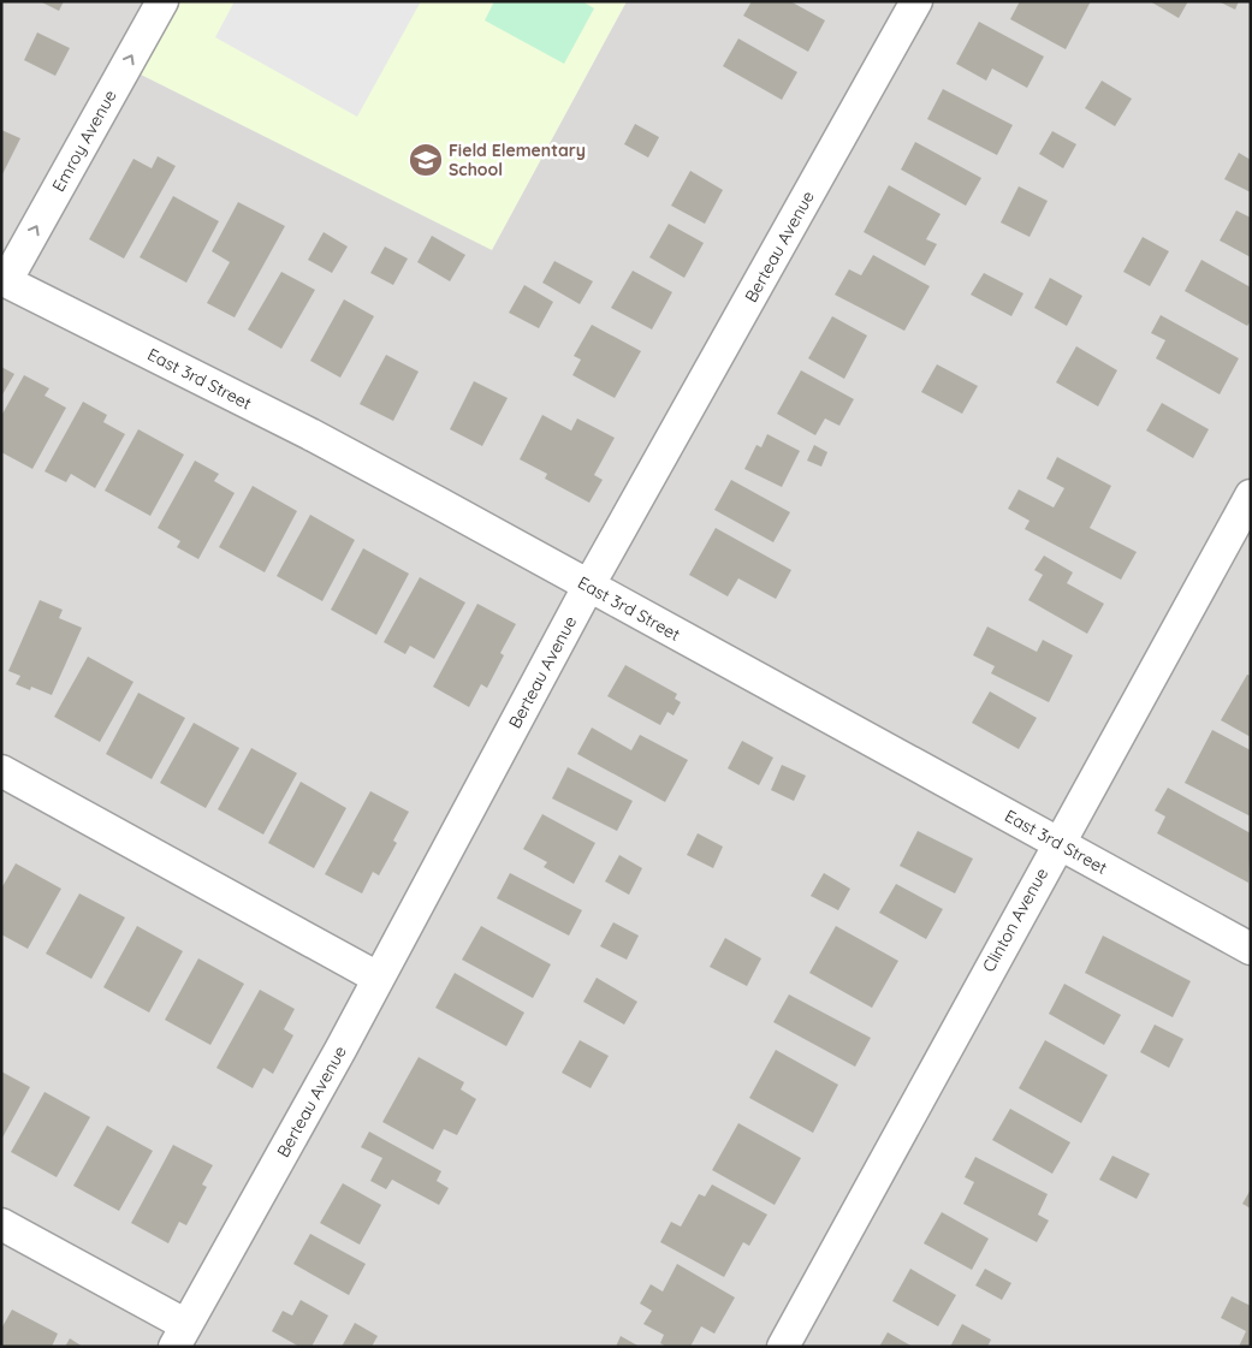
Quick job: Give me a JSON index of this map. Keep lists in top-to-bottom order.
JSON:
{
  "streets": {
    "street": [
      "Emroy Avenue",
      "Berteau Avenue",
      "East 3rd Street",
      "Clinton Avenue"
    ]
  },
  "crossings": [
    ["Emroy Avenue", "East 3rd Street"],
    ["Berteau Avenue", "East 3rd Street"],
    ["East 3rd Street", "Clinton Avenue"]
  ],
  "one_way": ["Emroy Avenue"],
  "places": {
    "school or university": ["Field Elementary School"]
  }
}
